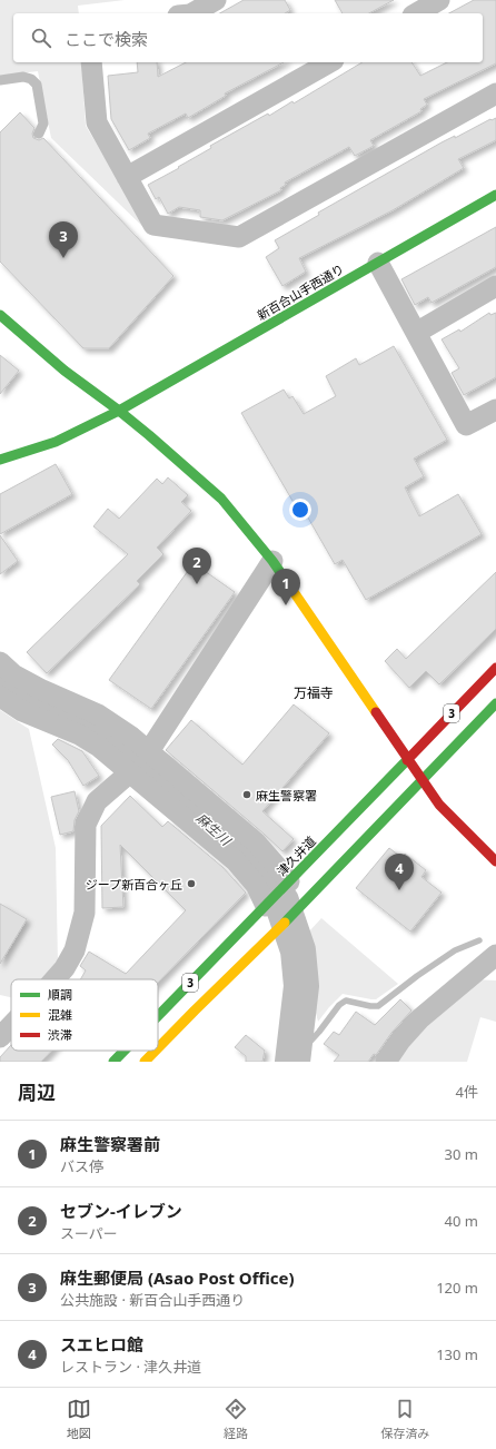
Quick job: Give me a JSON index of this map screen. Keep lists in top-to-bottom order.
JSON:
{
  "streets": {
    "street": ["新百合山手西通り", "3", "津久井道"]
  },
  "districts": ["万福寺"],
  "water": ["麻生川"],
  "places": ["麻生警察署", "ジープ新百合ヶ丘"],
  "legend": ["順調", "混雑", "渋滞"],
  "page": {
    "search": "ここで検索",
    "pins": [
      "3",
      "2",
      "1",
      "4"
    ],
    "heading": ["周辺", "4件"],
    "list": [
      {
        "mark": "1",
        "name": "麻生警察署前",
        "note": "バス停",
        "value": "30 m"
      },
      {
        "mark": "2",
        "name": "セブン-イレブン",
        "note": "スーパー",
        "value": "40 m"
      },
      {
        "mark": "3",
        "name": "麻生郵便局 (Asao Post Office)",
        "note": "公共施設 · 新百合山手西通り",
        "value": "120 m"
      },
      {
        "mark": "4",
        "name": "スエヒロ館",
        "note": "レストラン · 津久井道",
        "value": "130 m"
      }
    ],
    "nav": ["地図", "経路", "保存済み"]
  }
}
